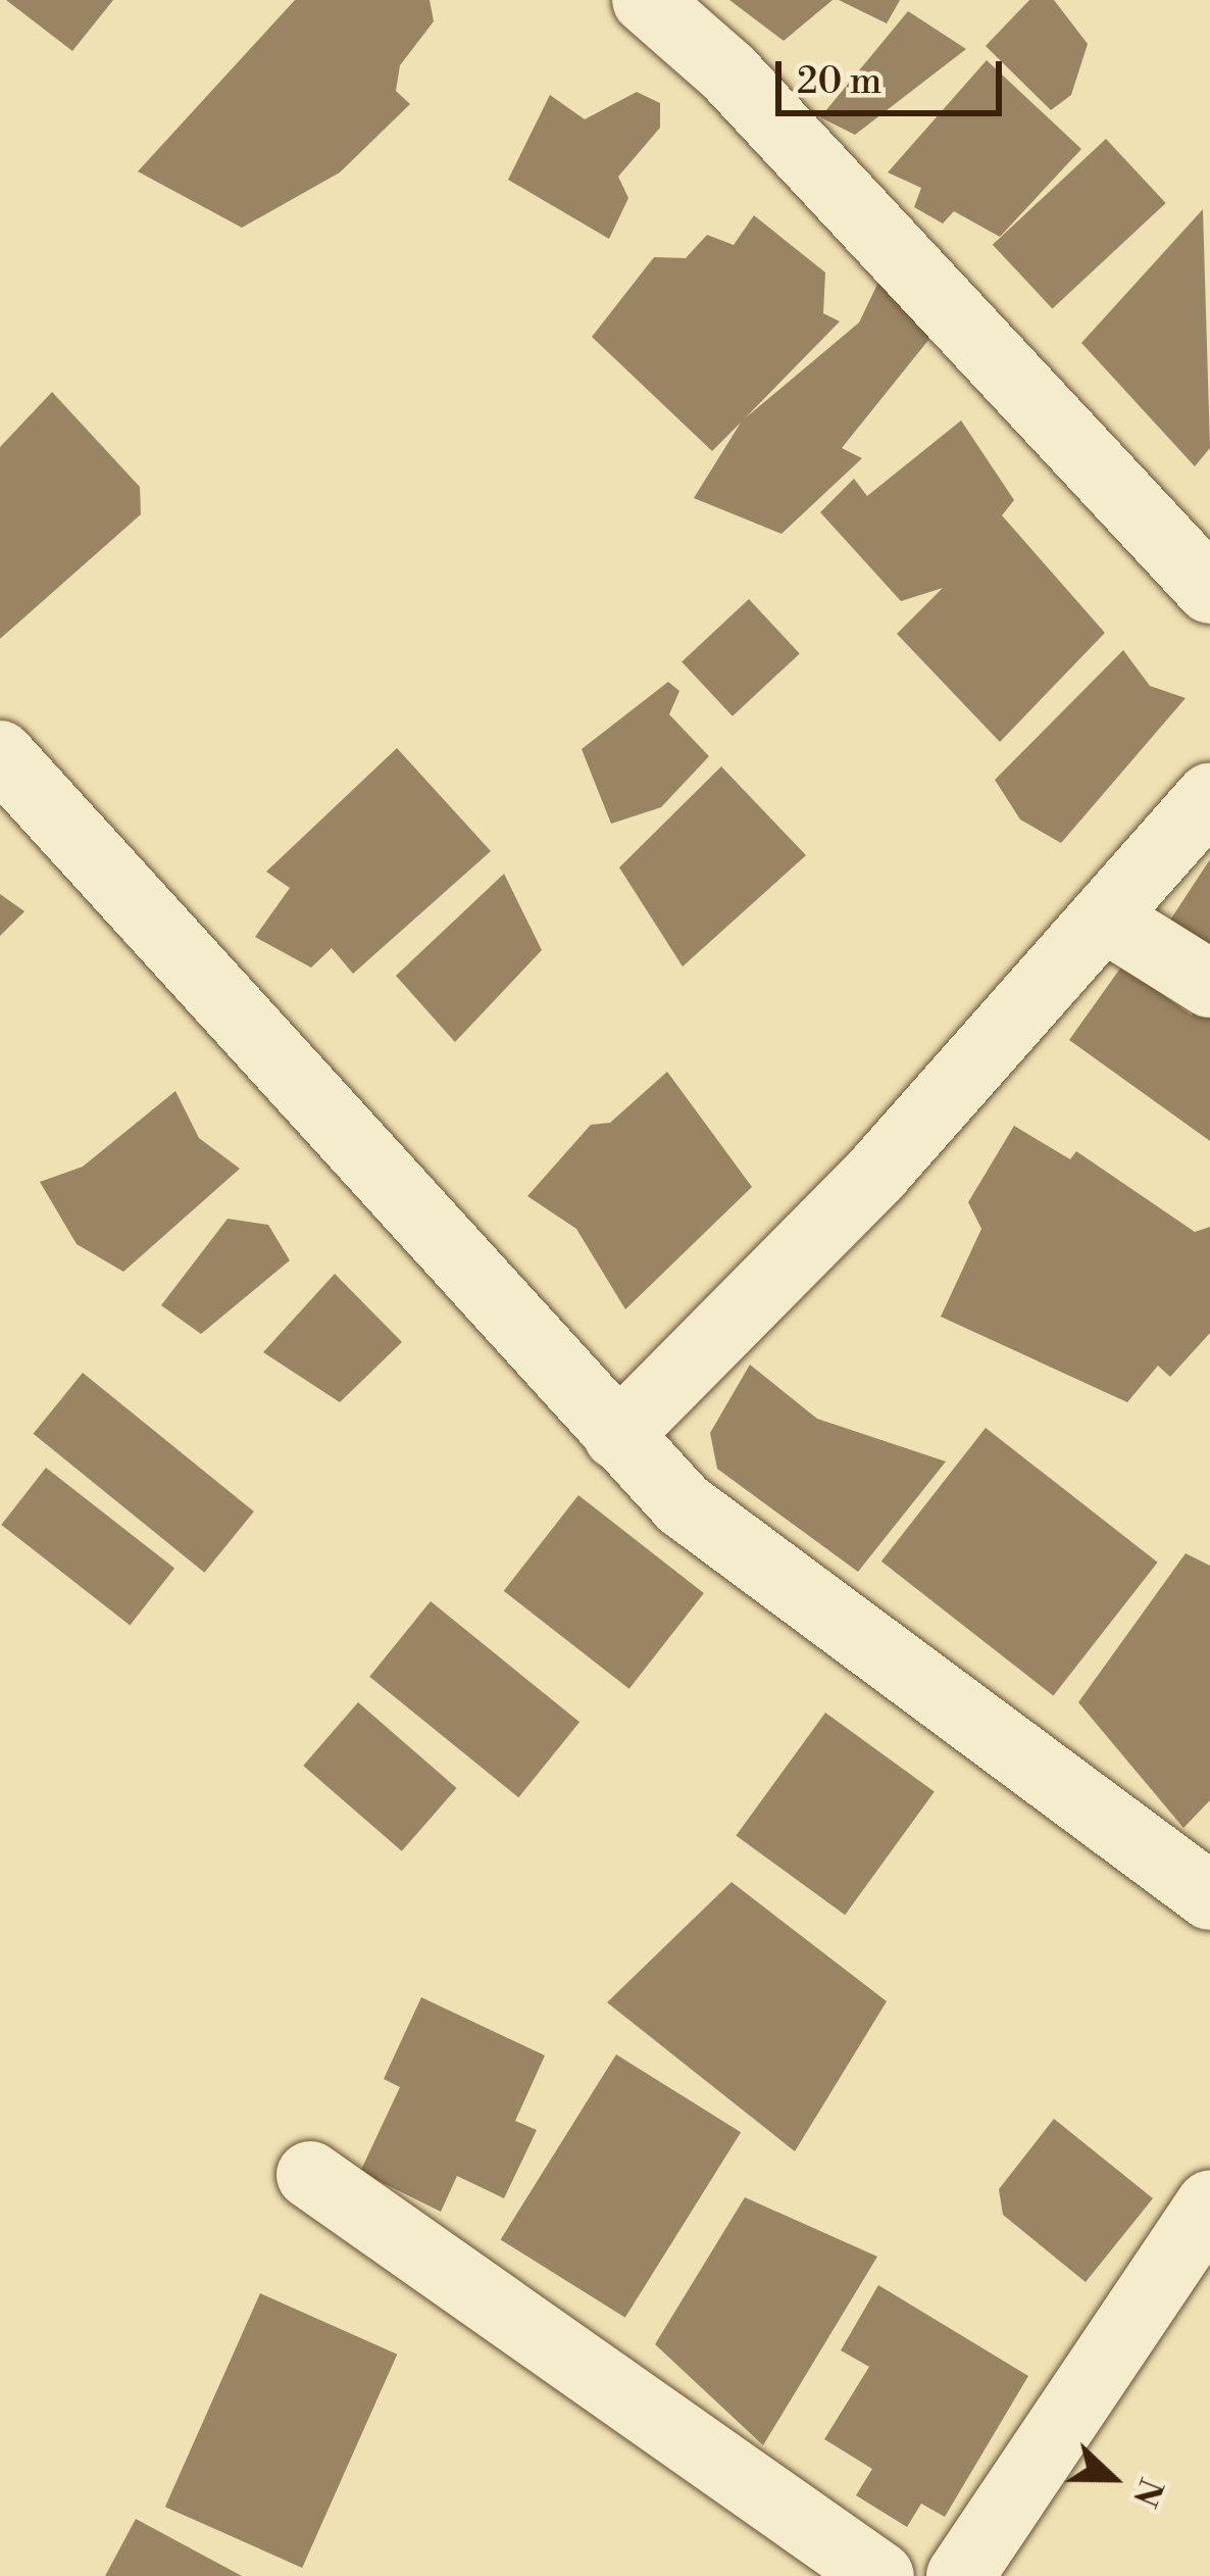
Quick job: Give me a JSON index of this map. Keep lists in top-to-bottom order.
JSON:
{
  "scale_bar": "20 m",
  "north": "right"
}
